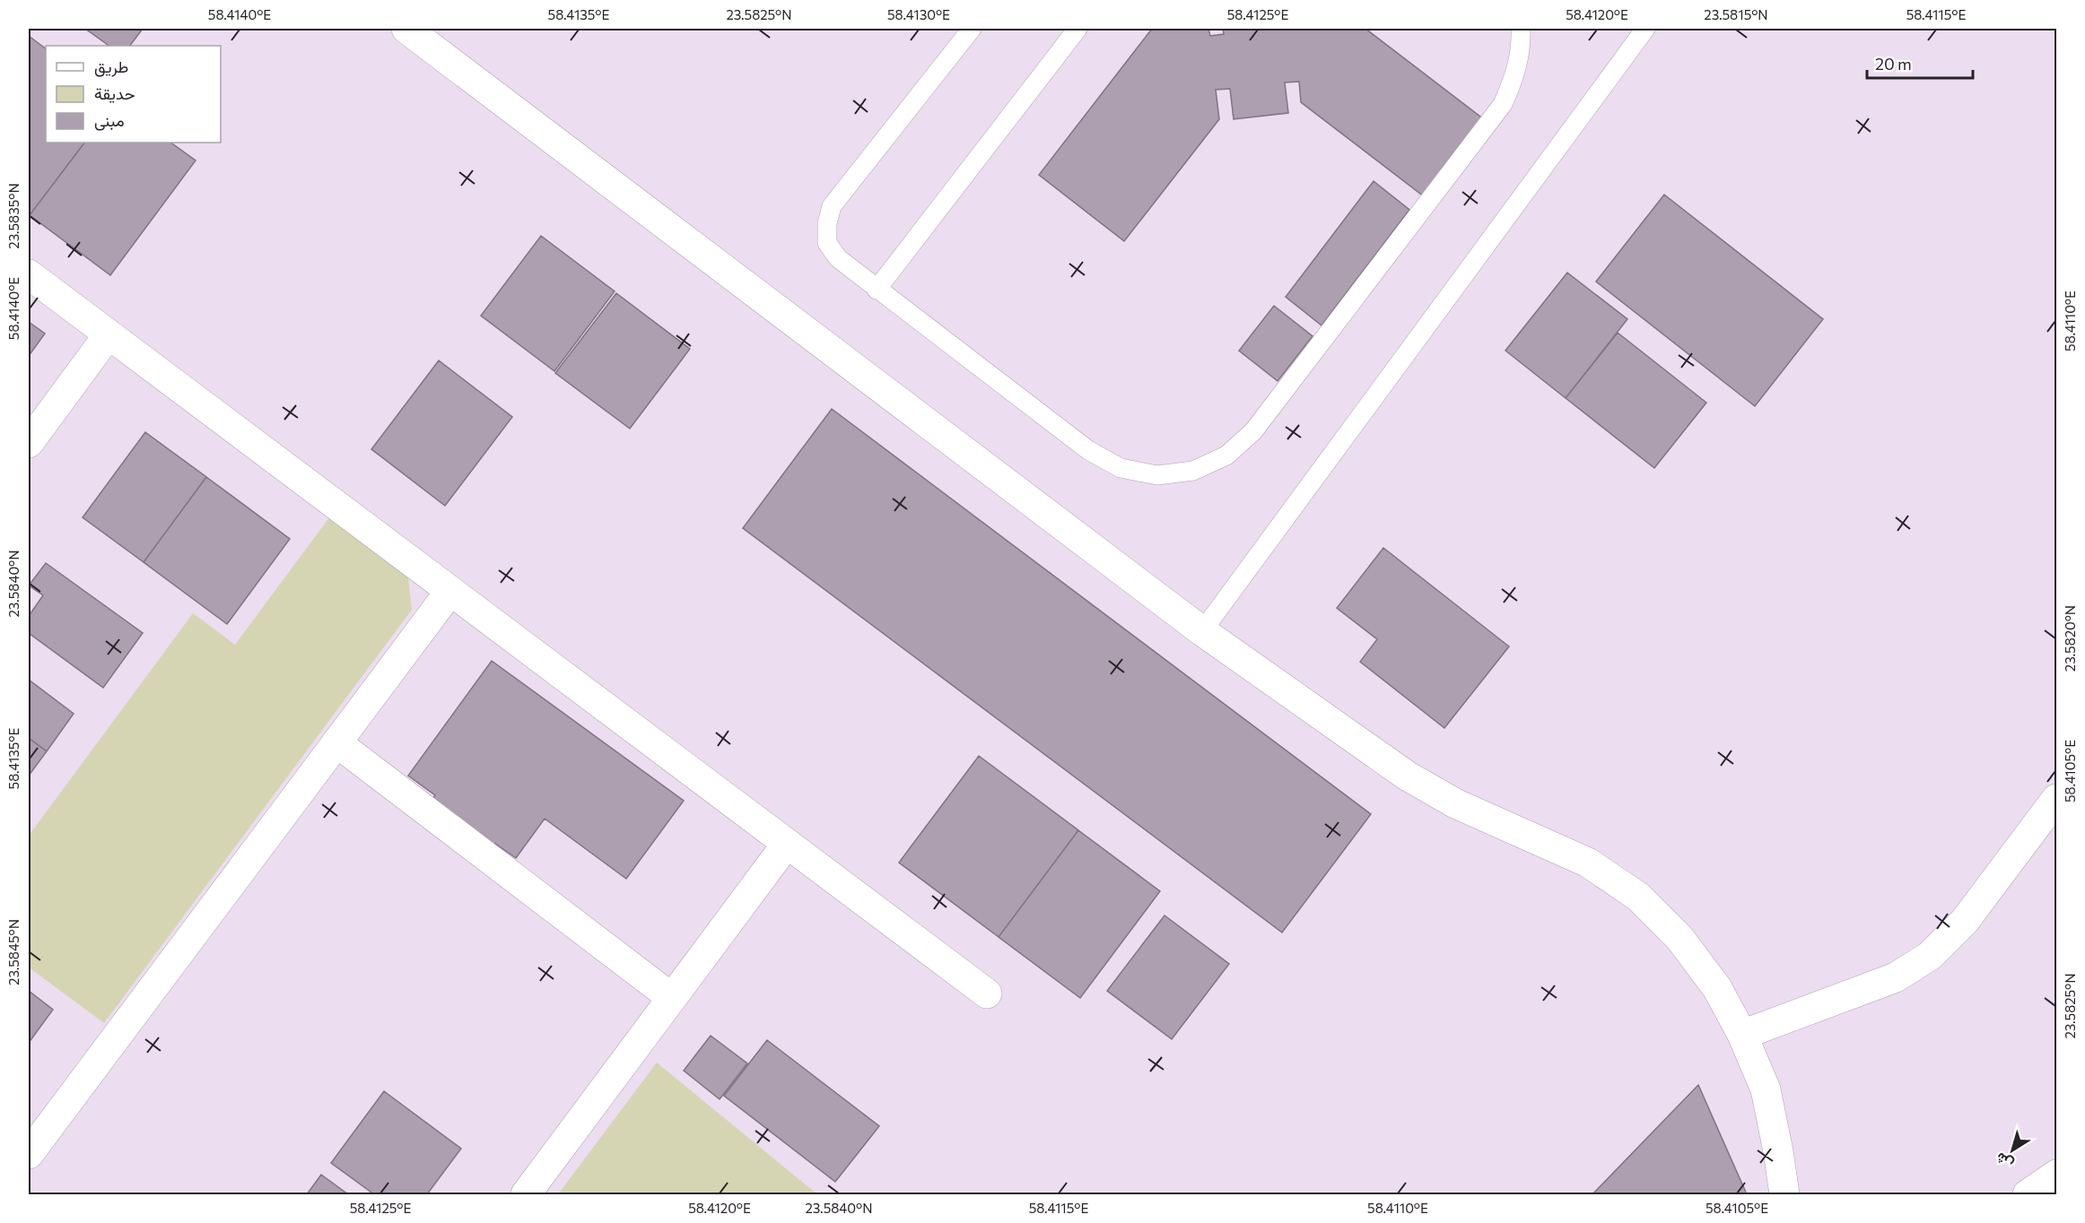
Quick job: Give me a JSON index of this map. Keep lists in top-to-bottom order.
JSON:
{
  "legend": ["طريق", "حديقة", "مبنى"],
  "scale_bar": "20 m",
  "north": "bottom left",
  "coordinates": [
    "58.4140°E",
    "58.4135°E",
    "23.5825°N",
    "58.4130°E",
    "58.4125°E",
    "58.4120°E",
    "23.5815°N",
    "58.4115°E",
    "23.5835°N",
    "58.4110°E",
    "23.5840°N",
    "23.5820°N",
    "58.4105°E",
    "23.5845°N"
  ]
}
